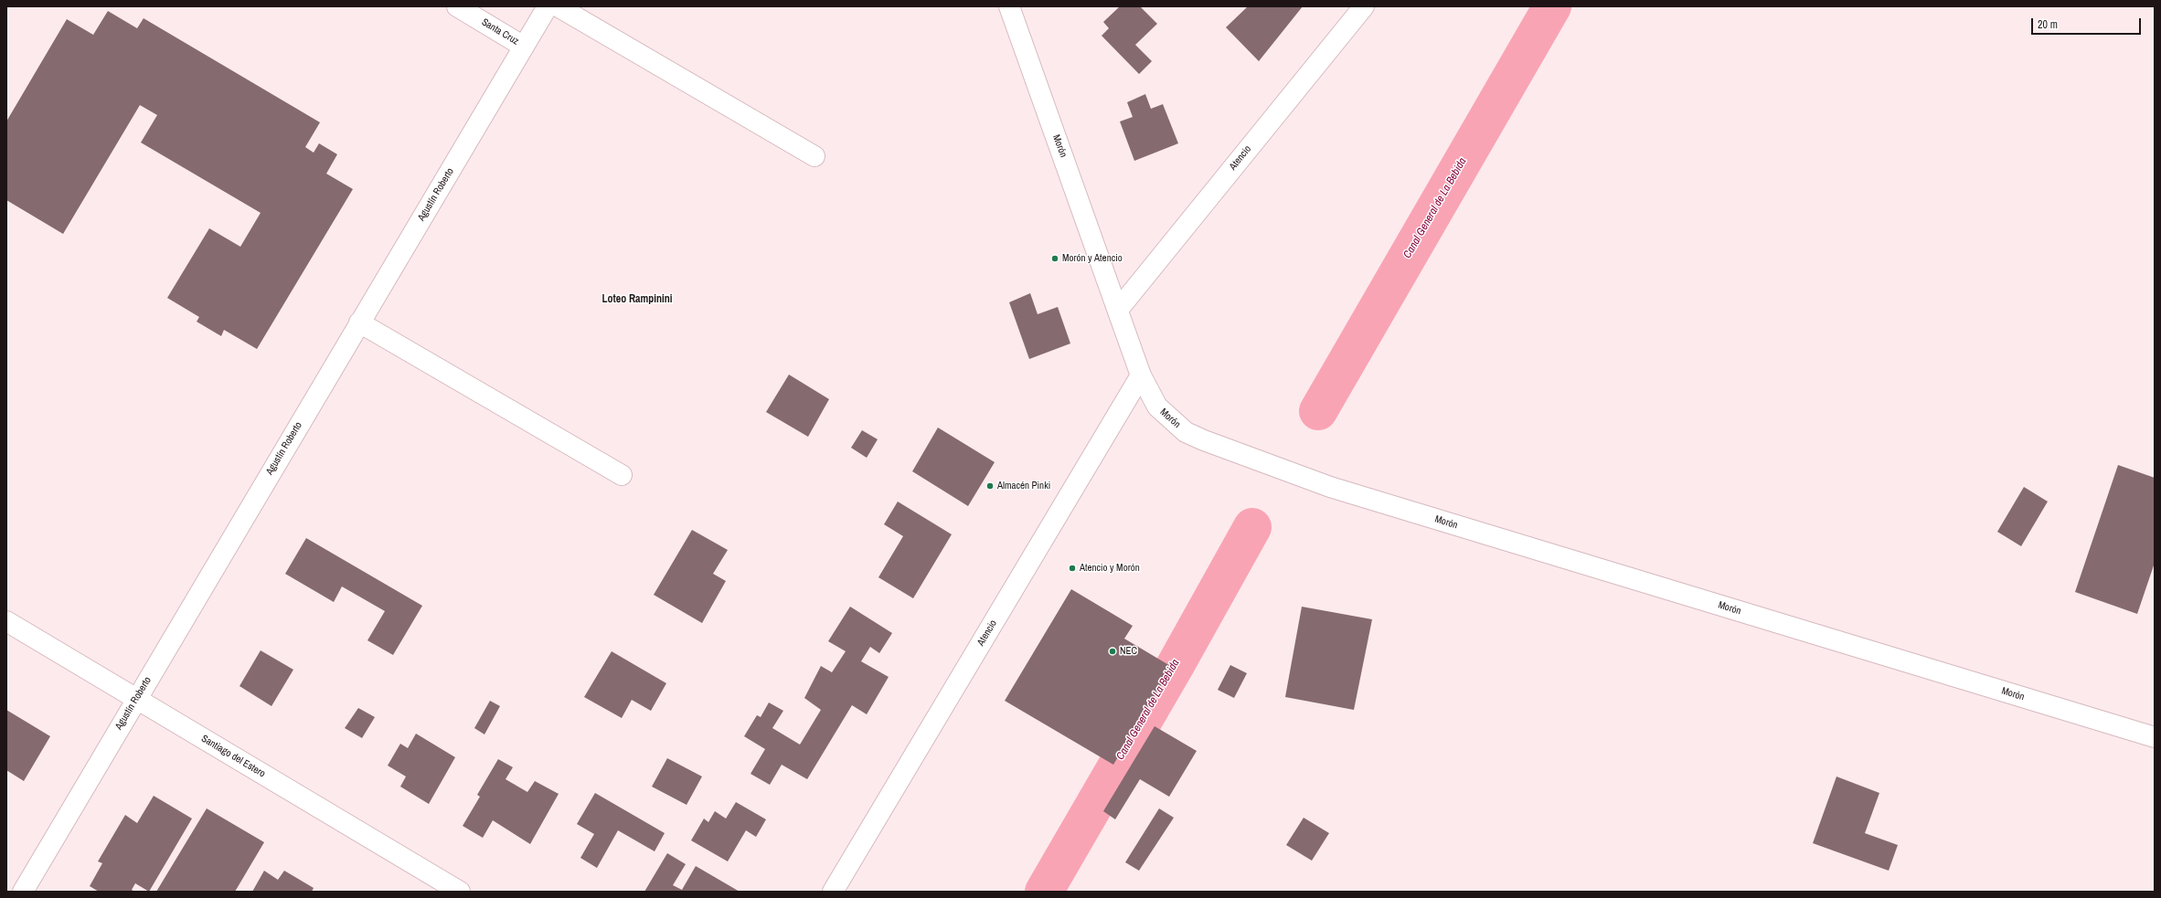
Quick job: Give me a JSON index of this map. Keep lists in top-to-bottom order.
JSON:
{
  "streets": {
    "street": [
      "Santa Cruz",
      "Morón",
      "Atencio",
      "Agustín Roberto",
      "Santiago del Estero"
    ]
  },
  "crossings": [
    ["Santa Cruz", "Agustín Roberto"],
    ["Morón", "Atencio"],
    ["Agustín Roberto", "Santiago del Estero"]
  ],
  "districts": ["Loteo Rampinini"],
  "water": ["Canal General de La Bebida"],
  "places": [
    "Morón y Atencio",
    "Almacén Pinki",
    "Atencio y Morón",
    "NEC"
  ],
  "scale_bar": "20 m"
}
